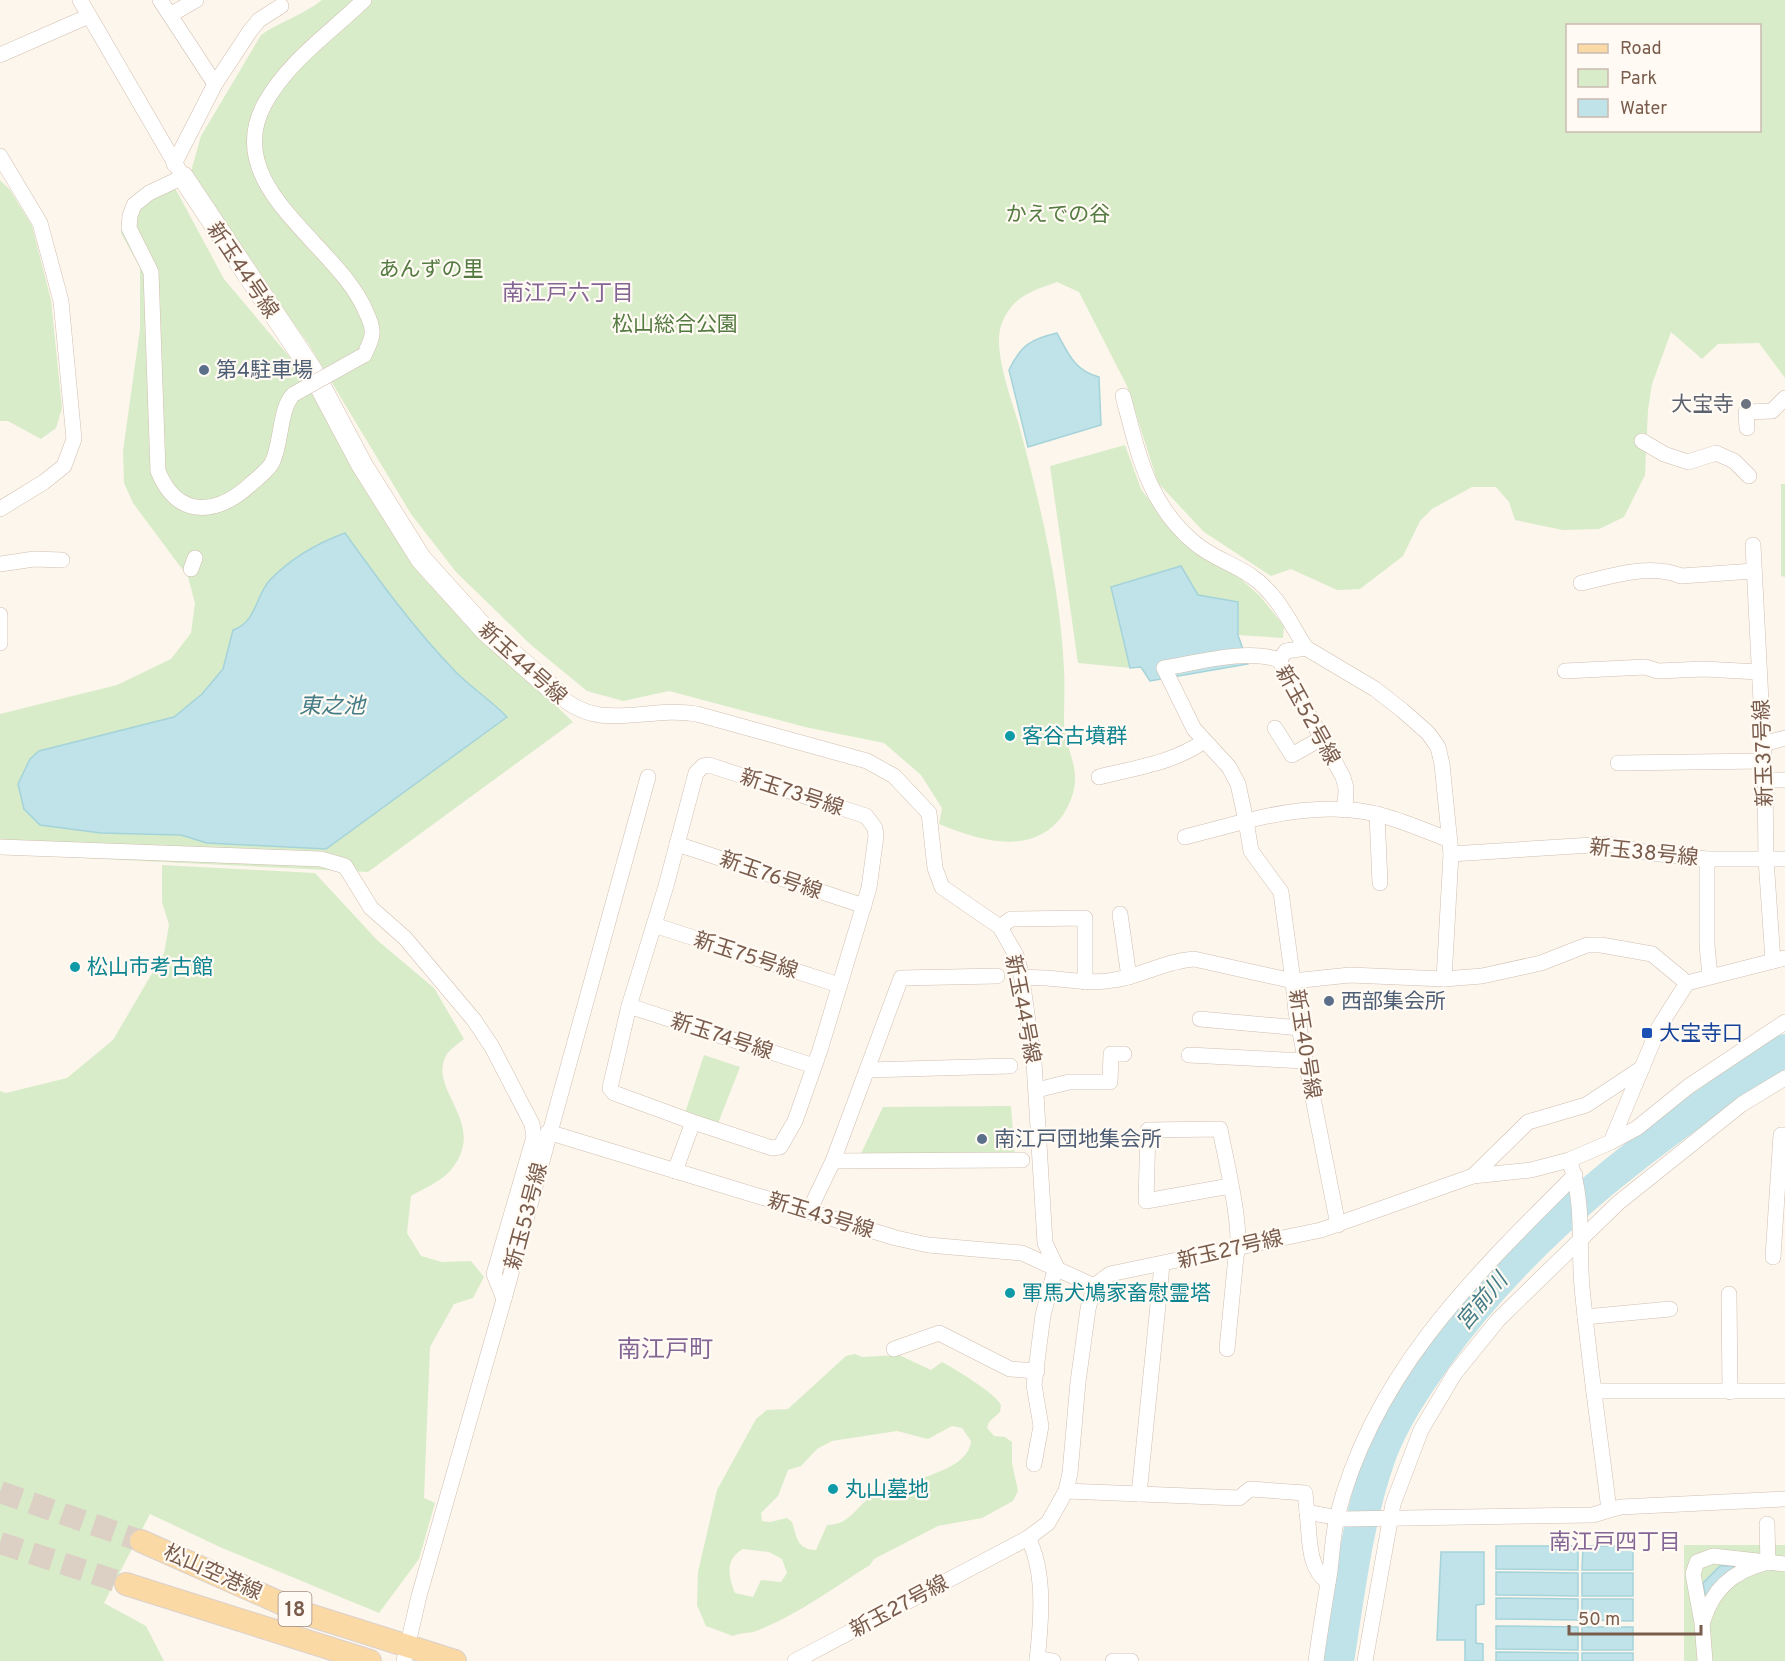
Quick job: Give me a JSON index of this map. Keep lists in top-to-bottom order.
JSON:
{
  "streets": {
    "main road": ["松山空港線", "18"],
    "street": [
      "新玉44号線",
      "新玉52号線",
      "新玉37号線",
      "新玉73号線",
      "新玉38号線",
      "新玉76号線",
      "新玉75号線",
      "新玉74号線",
      "新玉40号線",
      "新玉43号線",
      "新玉53号線",
      "新玉27号線"
    ]
  },
  "crossings": [
    ["新玉44号線", "新玉43号線"],
    ["新玉52号線", "新玉40号線"],
    ["新玉37号線", "新玉38号線"],
    ["新玉73号線", "新玉76号線"],
    ["新玉73号線", "新玉75号線"],
    ["新玉73号線", "新玉74号線"],
    ["新玉40号線", "新玉27号線"],
    ["新玉43号線", "新玉53号線"],
    ["新玉43号線", "新玉27号線"],
    ["新玉53号線", "松山空港線"]
  ],
  "districts": ["南江戸六丁目", "南江戸町", "南江戸四丁目"],
  "water": ["東之池", "宮前川"],
  "parks": ["かえでの谷", "あんずの里", "松山総合公園"],
  "places": {
    "other": [
      "第4駐車場",
      "大宝寺",
      "客谷古墳群",
      "松山市考古館",
      "西部集会所",
      "南江戸団地集会所",
      "軍馬犬鳩家畜慰霊塔",
      "丸山墓地"
    ],
    "transit": ["大宝寺口"]
  },
  "legend": ["Road", "Park", "Water"],
  "scale_bar": "50 m"
}
